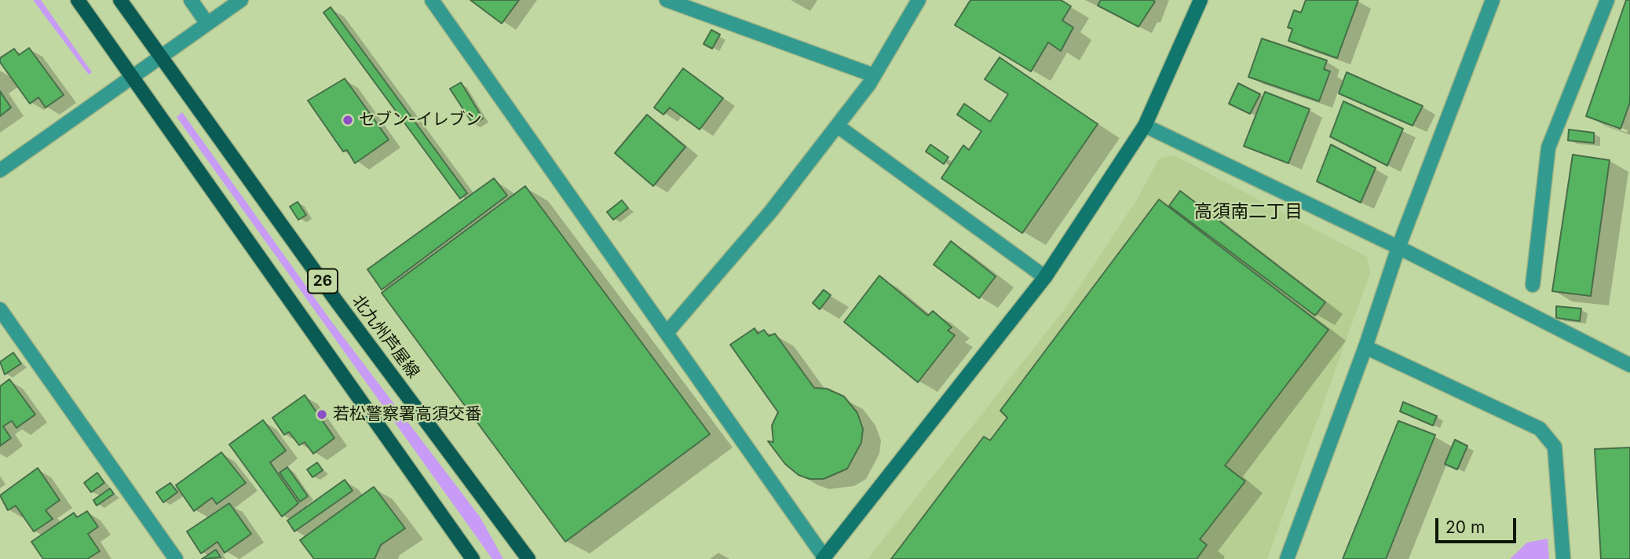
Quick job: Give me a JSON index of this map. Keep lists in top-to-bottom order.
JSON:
{
  "streets": {
    "main road": ["26", "北九州芦屋線"]
  },
  "districts": ["高須南二丁目"],
  "places": ["セブン-イレブン", "若松警察署高須交番"],
  "scale_bar": "20 m"
}
